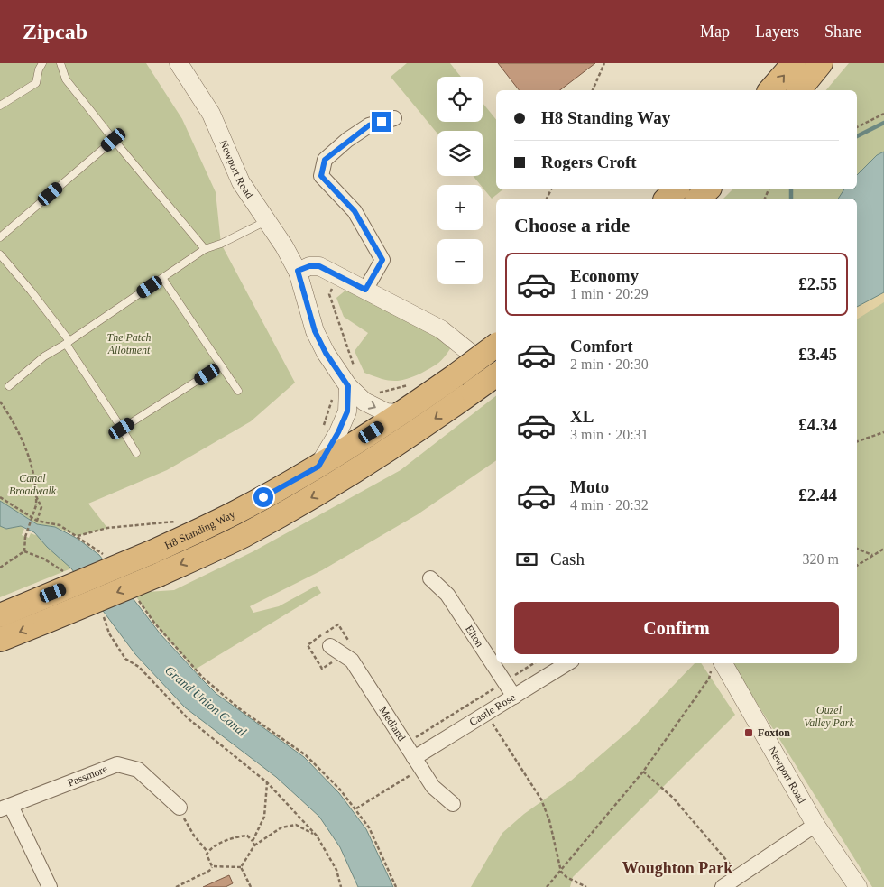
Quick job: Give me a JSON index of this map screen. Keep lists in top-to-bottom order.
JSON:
{
  "streets": {
    "highway": ["H8 Standing Way"],
    "street": [
      "Newport Road",
      "Elton",
      "Castle Rose",
      "Medland",
      "Passmore"
    ]
  },
  "crossings": [
    ["Newport Road", "H8 Standing Way"],
    ["Elton", "Castle Rose"],
    ["Castle Rose", "Medland"]
  ],
  "districts": ["Woughton Park"],
  "water": ["Grand Union Canal"],
  "parks": ["The Patch Allotment", "Canal Broadwalk", "Ouzel Valley Park"],
  "places": {
    "transit": ["Foxton"]
  },
  "page": {
    "header": "Zipcab",
    "nav": ["Map", "Layers", "Share"],
    "map_buttons": ["+", "−"],
    "banner": ["H8 Standing Way", "Rogers Croft"],
    "heading": "Choose a ride",
    "list": [
      {
        "name": "Economy",
        "note": "1 min · 20:29",
        "value": "£2.55"
      },
      {
        "name": "Comfort",
        "note": "2 min · 20:30",
        "value": "£3.45"
      },
      {
        "name": "XL",
        "note": "3 min · 20:31",
        "value": "£4.34"
      },
      {
        "name": "Moto",
        "note": "4 min · 20:32",
        "value": "£2.44"
      }
    ],
    "pay": ["Cash", "320 m"],
    "buttons": "Confirm"
  }
}
